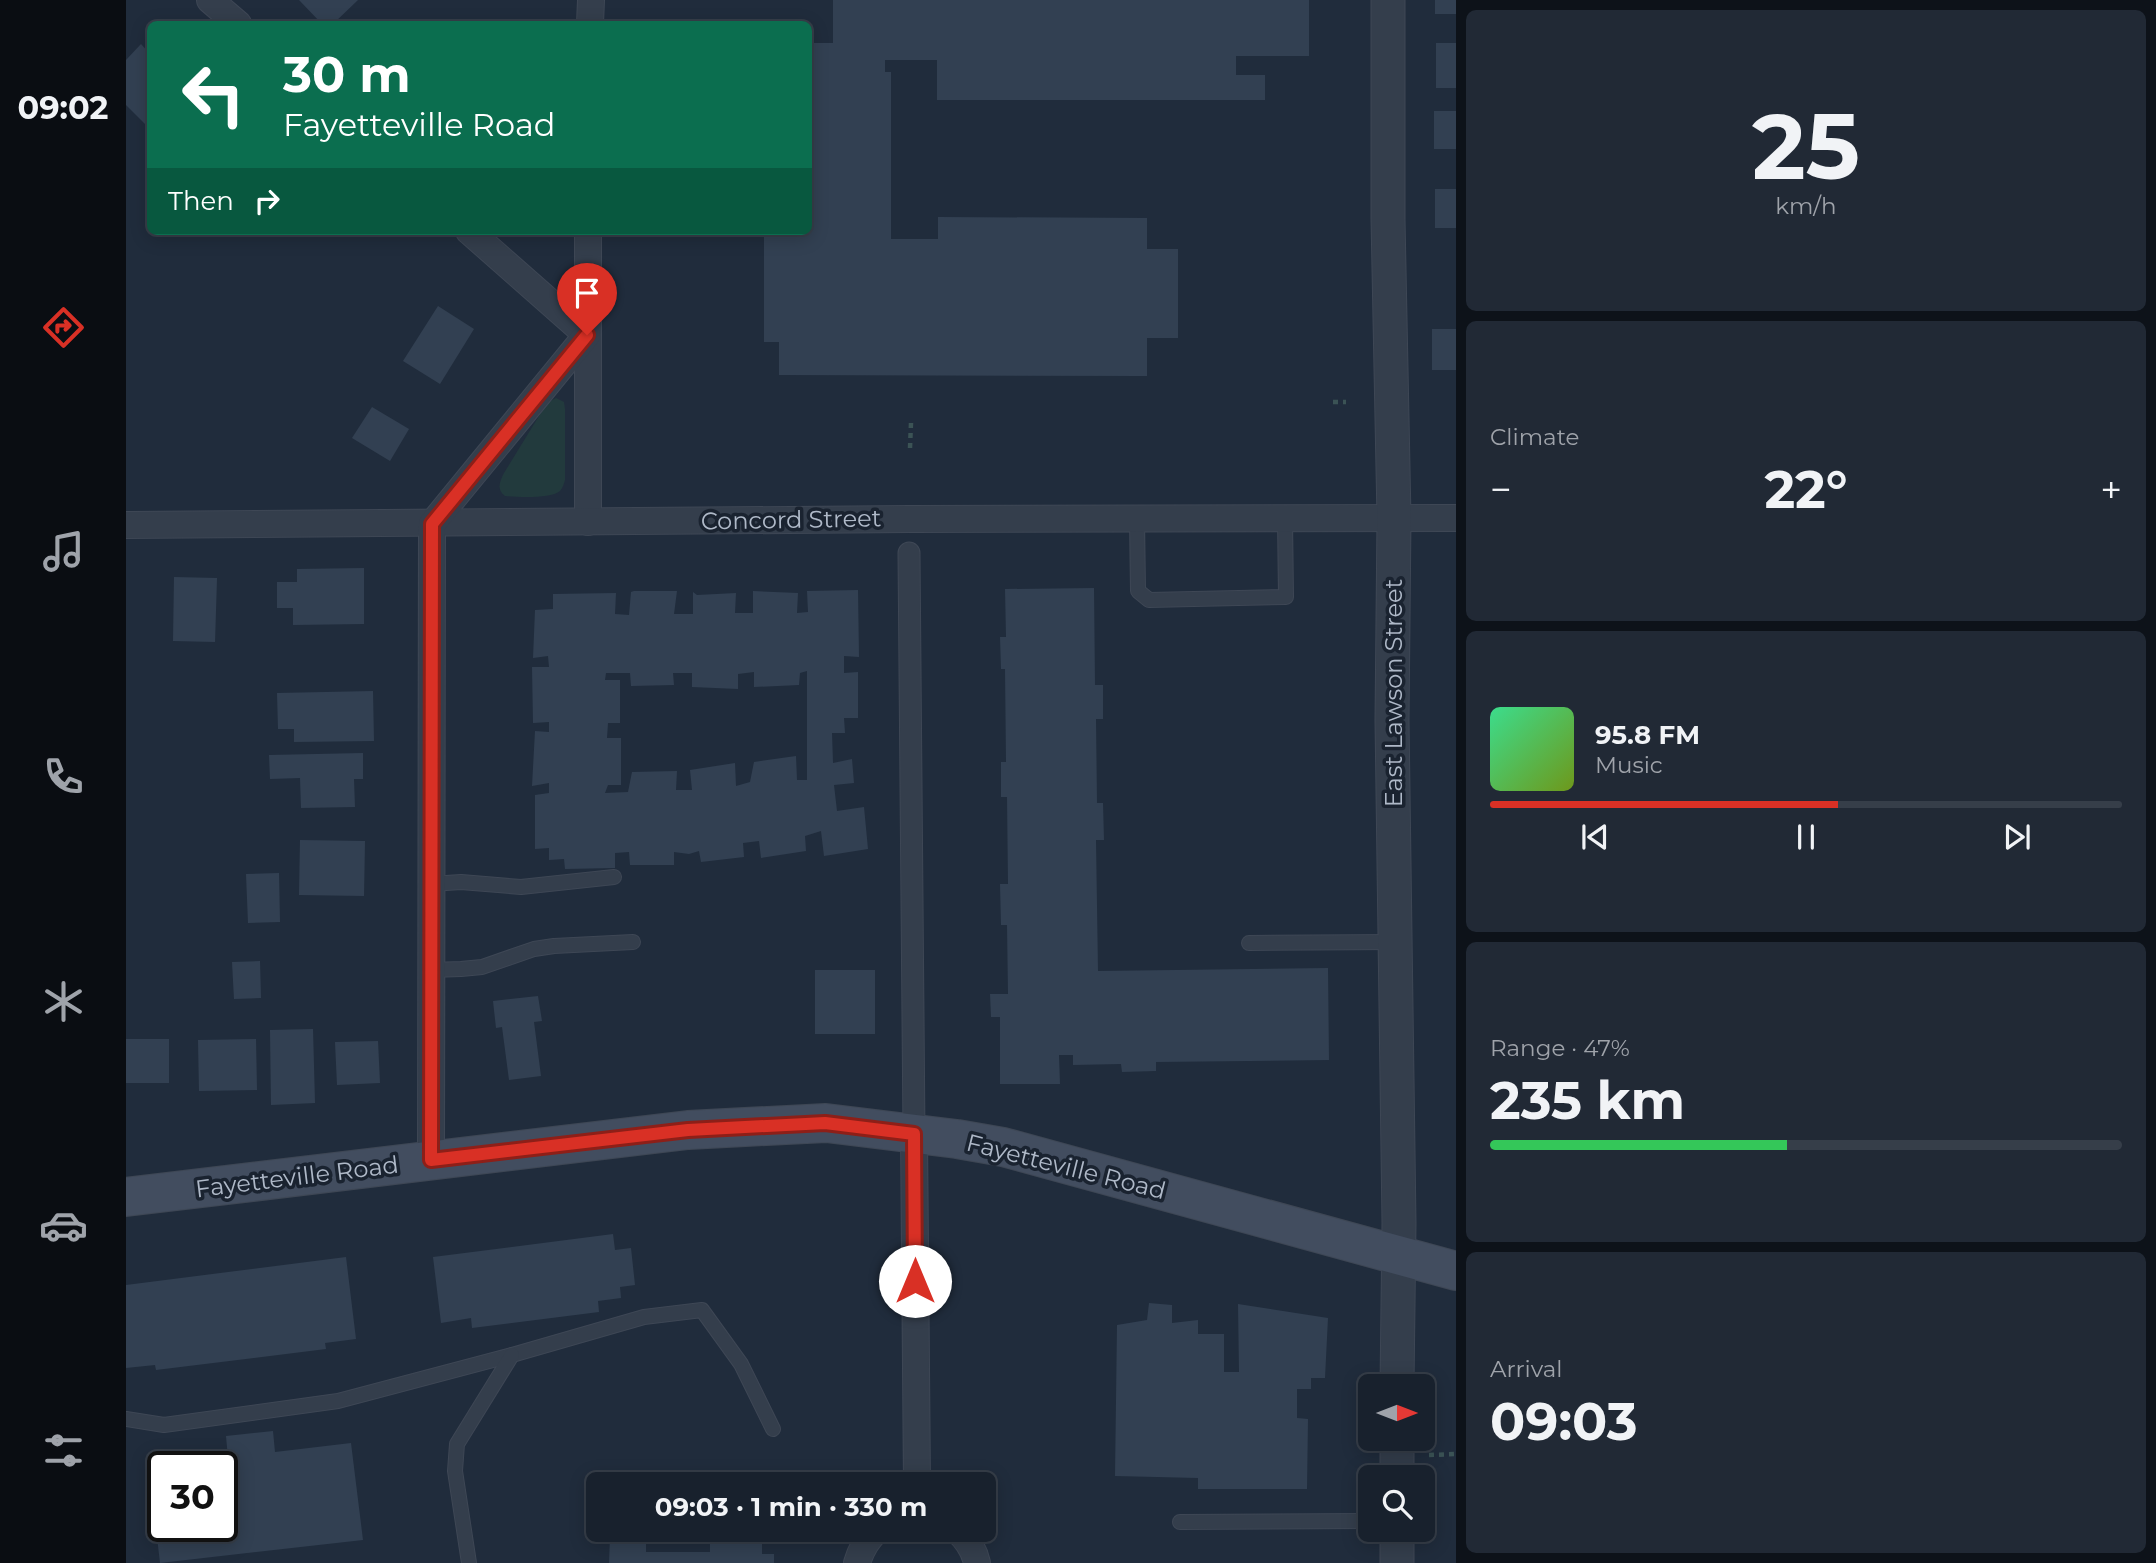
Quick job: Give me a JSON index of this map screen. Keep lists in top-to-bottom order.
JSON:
{
  "streets": {
    "main road": ["Fayetteville Road"],
    "street": ["Concord Street", "East Lawson Street"]
  },
  "crossings": [
    ["Concord Street", "East Lawson Street"],
    ["East Lawson Street", "Fayetteville Road"]
  ],
  "north": "right",
  "page": {
    "tabs": "09:02",
    "tile": [
      ["25", "km/h"],
      "Climate",
      ["Range · 47%", "235 km"],
      ["Arrival", "09:03"]
    ],
    "turn": ["30 m", "Fayetteville Road"],
    "then": "Then",
    "heat": ["−", "22°", "+"],
    "song": ["95.8 FM", "Music"],
    "limit": "30",
    "trip": "09:03 · 1 min · 330 m"
  }
}
